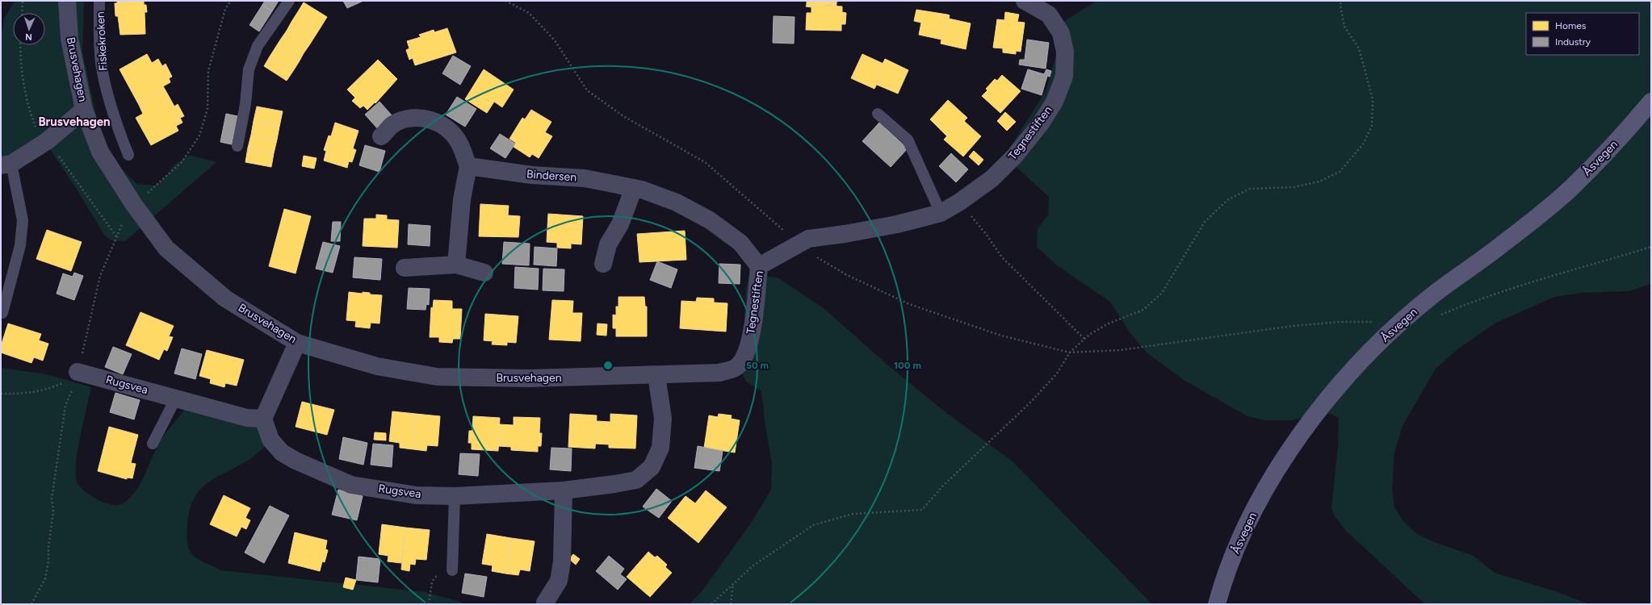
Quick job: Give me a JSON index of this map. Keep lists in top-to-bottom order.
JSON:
{
  "streets": {
    "main road": ["Åsvegen"],
    "street": [
      "Brusvehagen",
      "Tegnestiften",
      "Bindersen",
      "Rugsvea"
    ],
    "lane": ["Fiskekroken"]
  },
  "crossings": [
    ["Brusvehagen", "Tegnestiften"],
    ["Brusvehagen", "Rugsvea"],
    ["Tegnestiften", "Bindersen"],
    ["Tegnestiften", "Rugsvea"]
  ],
  "districts": ["Brusvehagen"],
  "legend": ["Homes", "Industry"],
  "north": "bottom",
  "rings": ["50 m", "100 m"]
}
